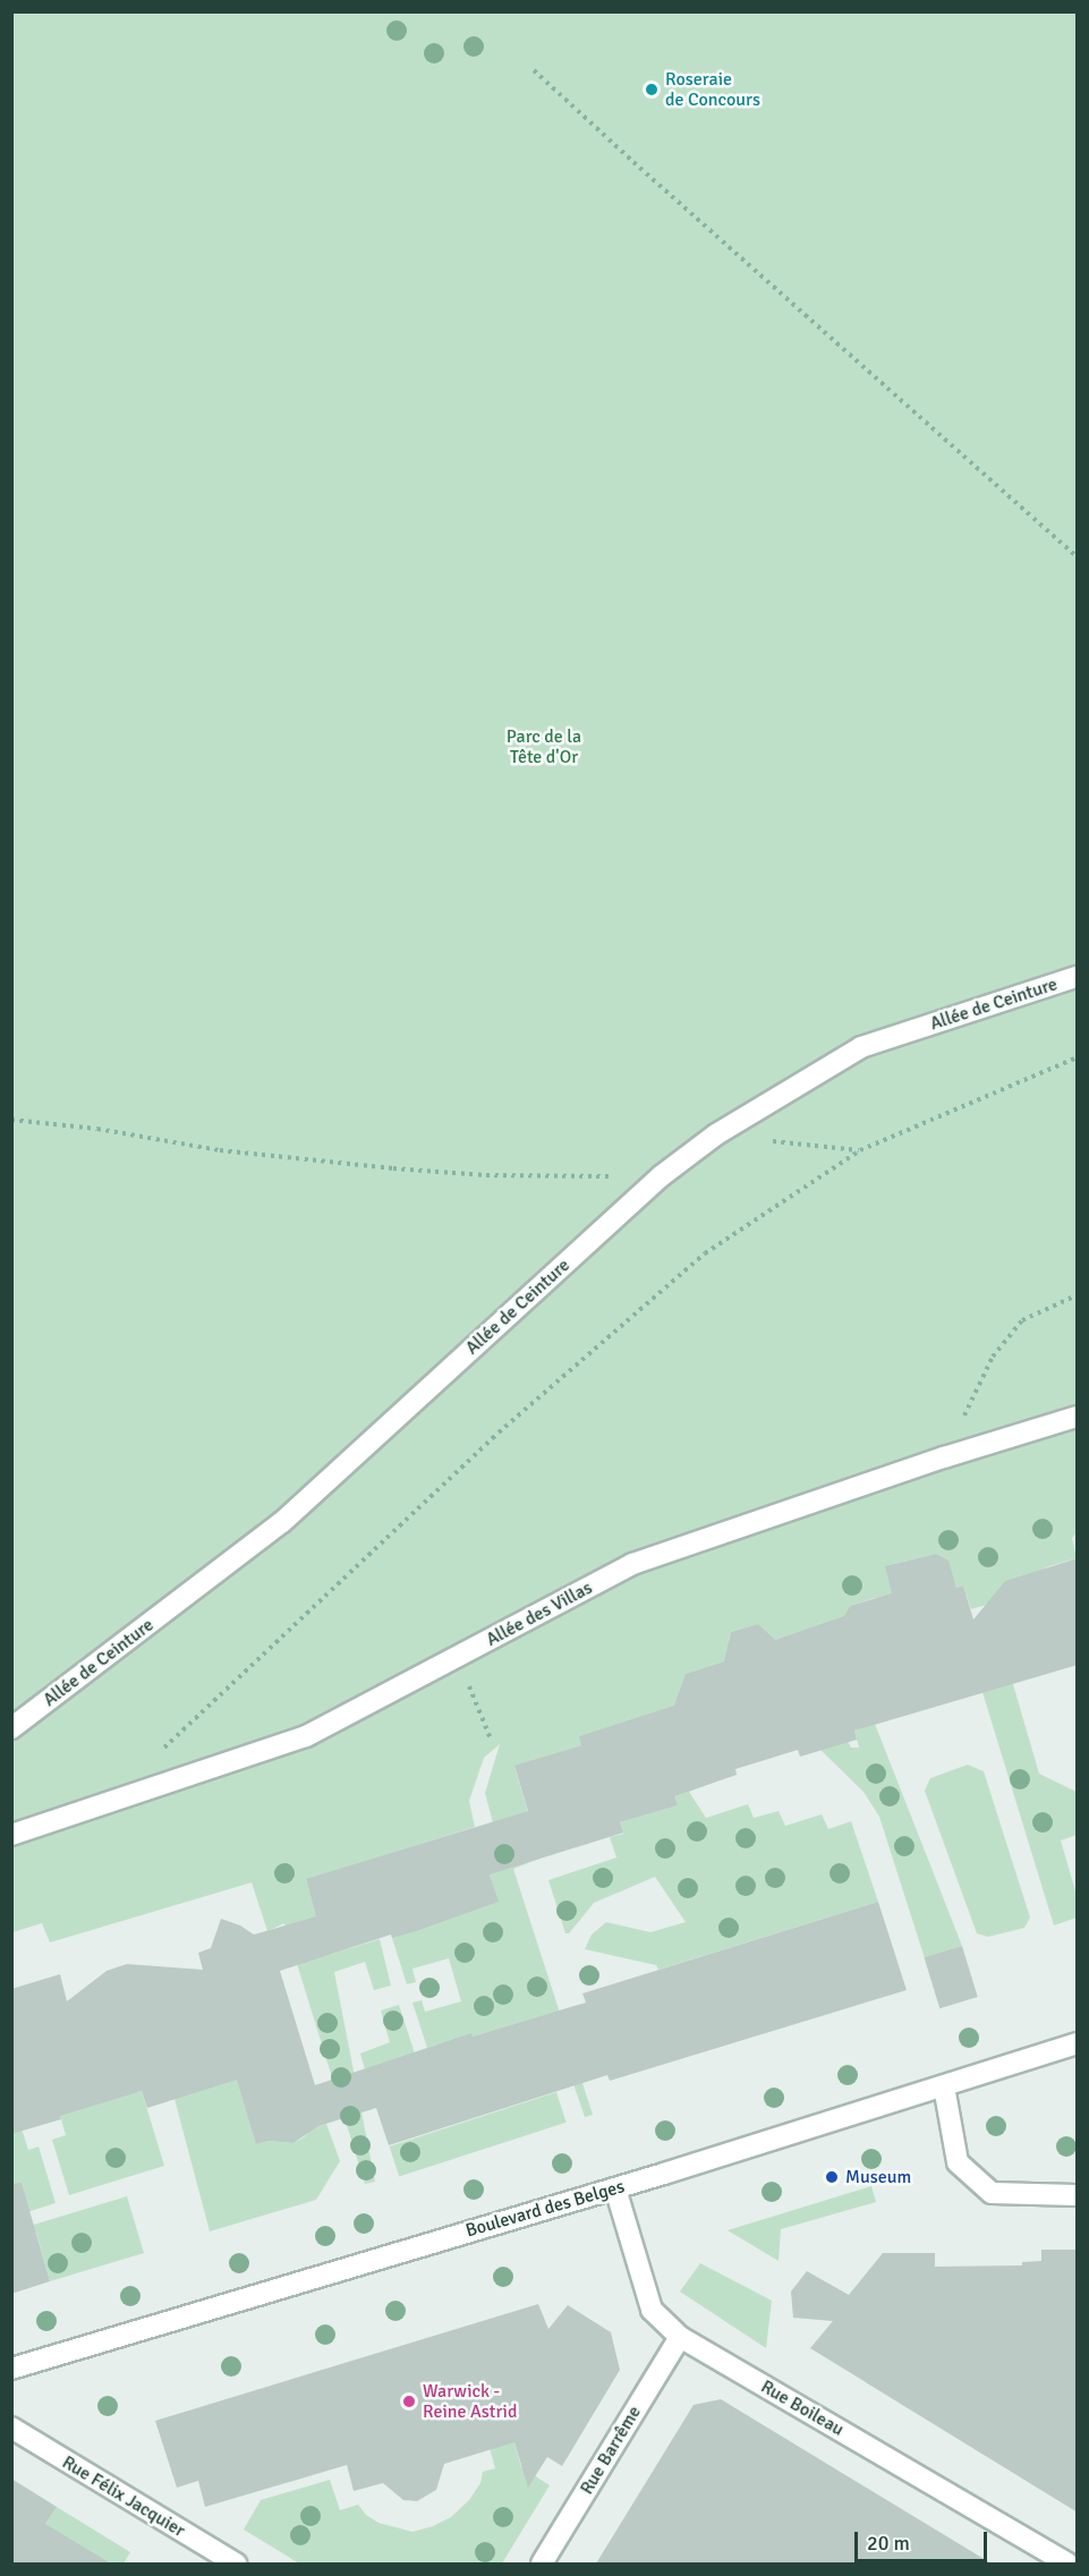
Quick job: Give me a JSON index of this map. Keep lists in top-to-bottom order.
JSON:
{
  "streets": {
    "street": [
      "Allée de Ceinture",
      "Allée des Villas",
      "Boulevard des Belges",
      "Rue Boileau",
      "Rue Barrême",
      "Rue Félix Jacquier"
    ]
  },
  "crossings": [
    ["Boulevard des Belges", "Rue Boileau"],
    ["Rue Boileau", "Rue Barrême"]
  ],
  "parks": ["Parc de la Tête d'Or"],
  "places": ["Roseraie de Concours", "Museum", "Warwick - Reine Astrid"],
  "scale_bar": "20 m"
}
